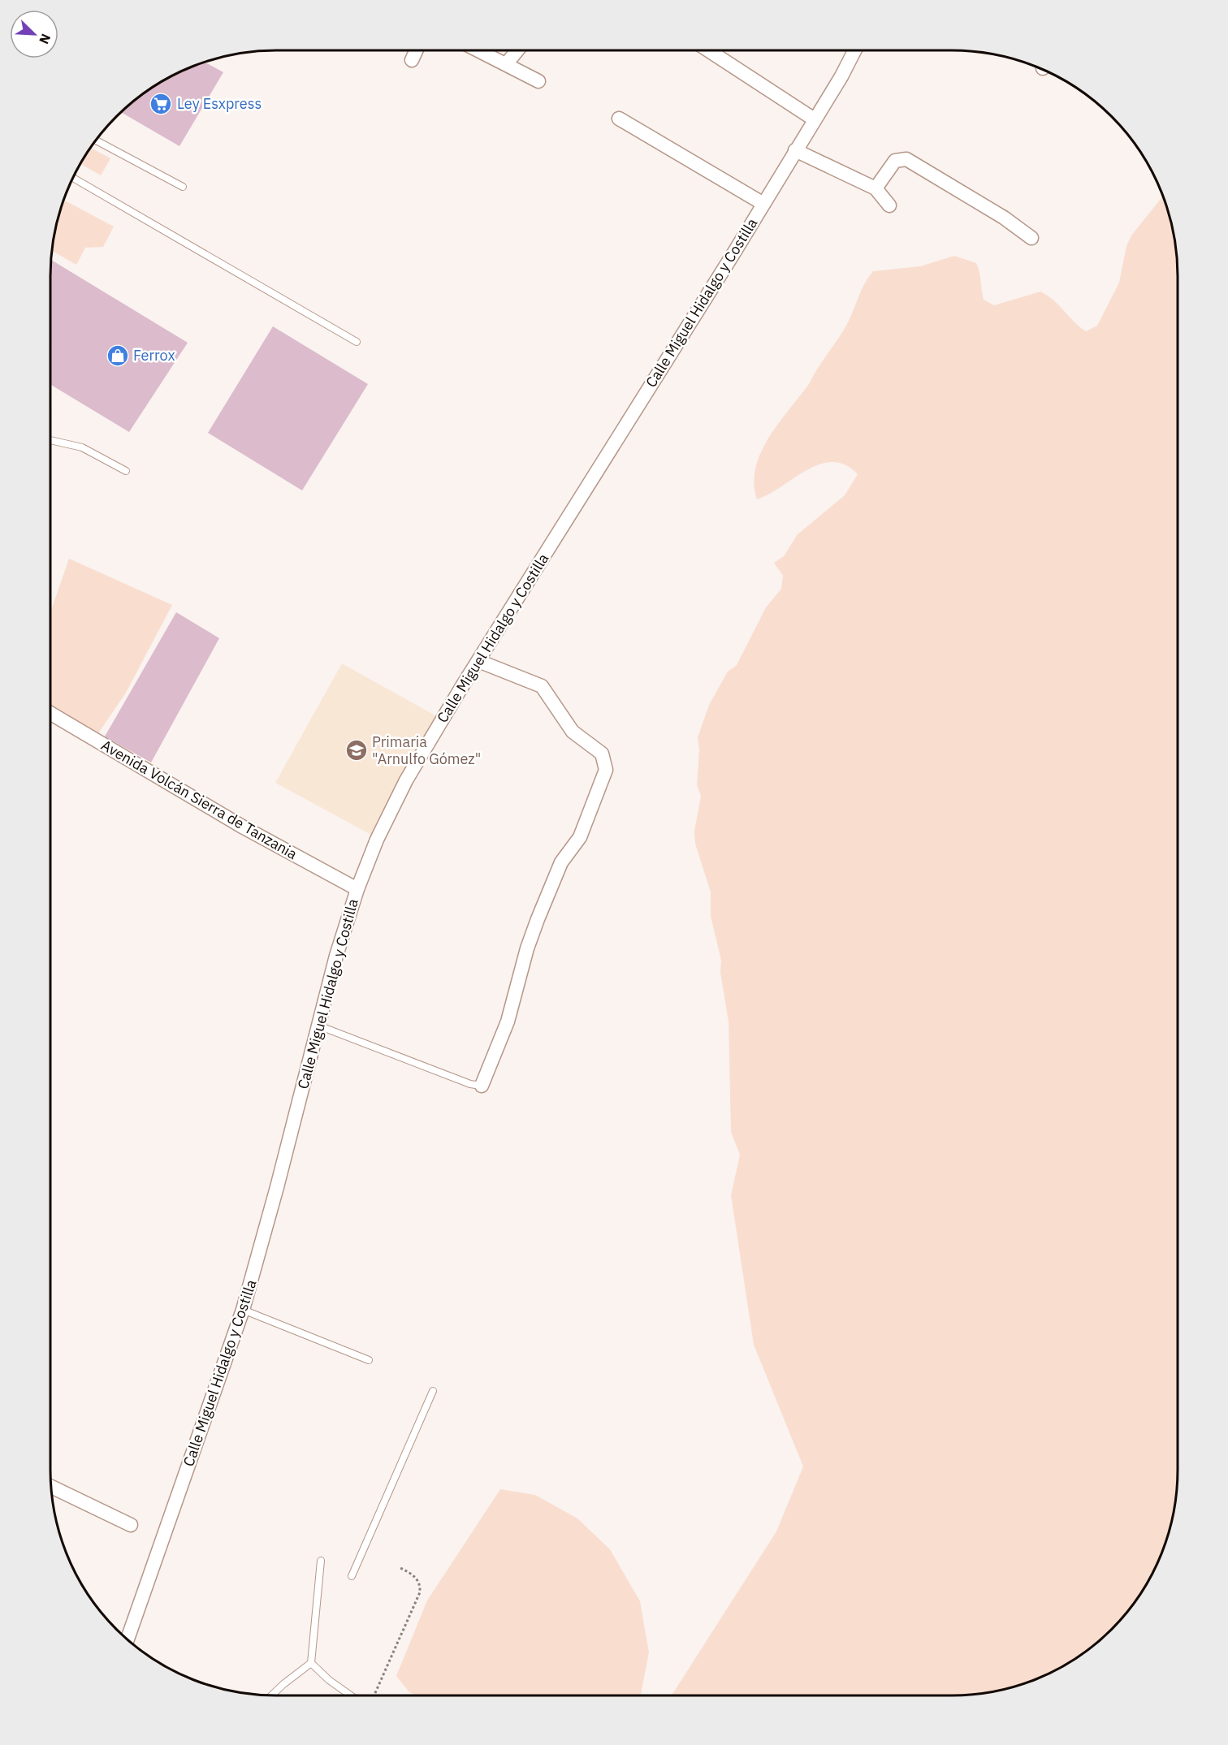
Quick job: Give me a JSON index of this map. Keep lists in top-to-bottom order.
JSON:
{
  "streets": {
    "street": ["Calle Miguel Hidalgo y Costilla", "Avenida Volcán Sierra de Tanzania"]
  },
  "crossings": [
    ["Calle Miguel Hidalgo y Costilla", "Avenida Volcán Sierra de Tanzania"]
  ],
  "places": {
    "supermarket": ["Ley Esxpress"],
    "shop": ["Ferrox"],
    "school or university": ["Primaria \"Arnulfo Gómez\""]
  },
  "north": "bottom right"
}
